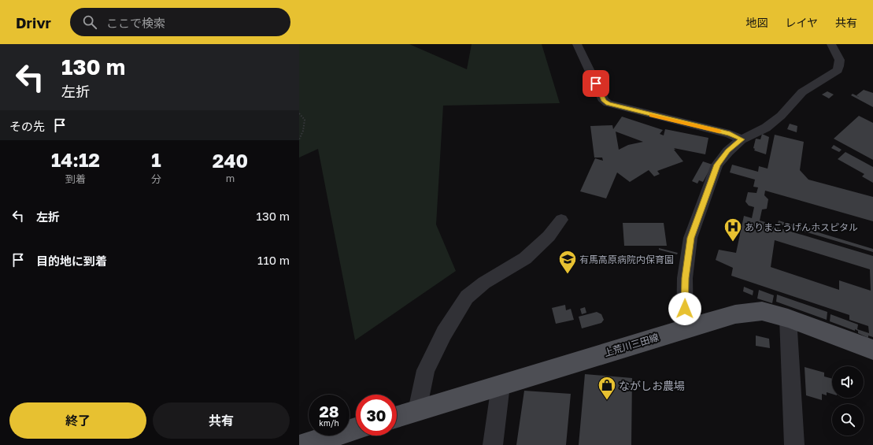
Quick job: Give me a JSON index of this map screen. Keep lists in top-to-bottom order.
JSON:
{
  "streets": {
    "main road": ["上荒川三田線"]
  },
  "places": {
    "hospital": ["ありまこうげんホスピタル"],
    "school or university": ["有馬高原病院内保育園"],
    "shop": ["ながしお農場"]
  },
  "page": {
    "header": "Drivr",
    "search": "ここで検索",
    "nav": ["地図", "レイヤ", "共有"],
    "turn": ["130 m", "左折"],
    "then": "その先",
    "eta": [
      "14:12",
      "到着",
      "1",
      "分",
      "240",
      "m"
    ],
    "list": [
      {
        "name": "左折",
        "value": "130 m"
      },
      {
        "name": "目的地に到着",
        "value": "110 m"
      }
    ],
    "speed": "28 km/h",
    "limit": "30",
    "buttons": ["終了", "共有"]
  }
}
